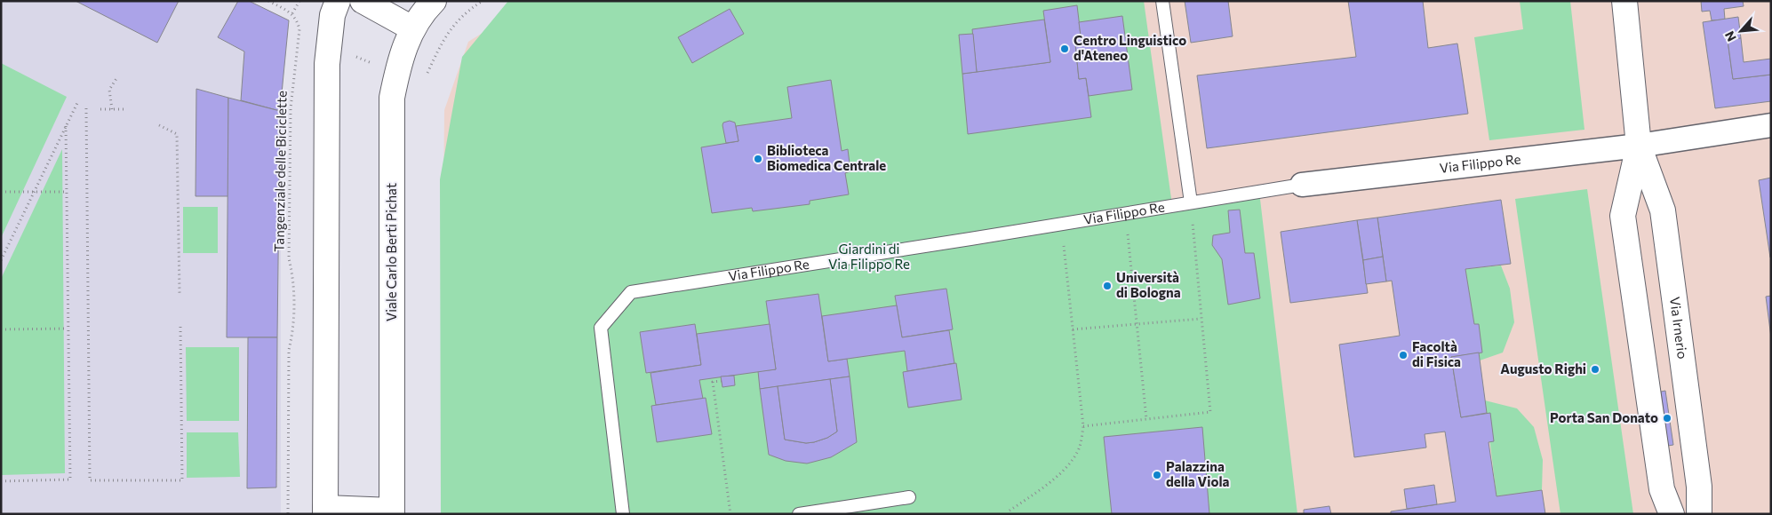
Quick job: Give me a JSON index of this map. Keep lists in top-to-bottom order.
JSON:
{
  "streets": {
    "main road": ["Viale Carlo Berti Pichat", "Via Irnerio"],
    "street": ["Via Filippo Re"],
    "path": ["Tangenziale delle Biciclette"]
  },
  "crossings": [
    ["Via Filippo Re", "Via Irnerio"]
  ],
  "parks": ["Giardini di Via Filippo Re"],
  "places": [
    "Centro Linguistico d'Ateneo",
    "Biblioteca Biomedica Centrale",
    "Università di Bologna",
    "Facoltà di Fisica",
    "Augusto Righi",
    "Porta San Donato",
    "Palazzina della Viola"
  ],
  "north": "bottom left"
}
